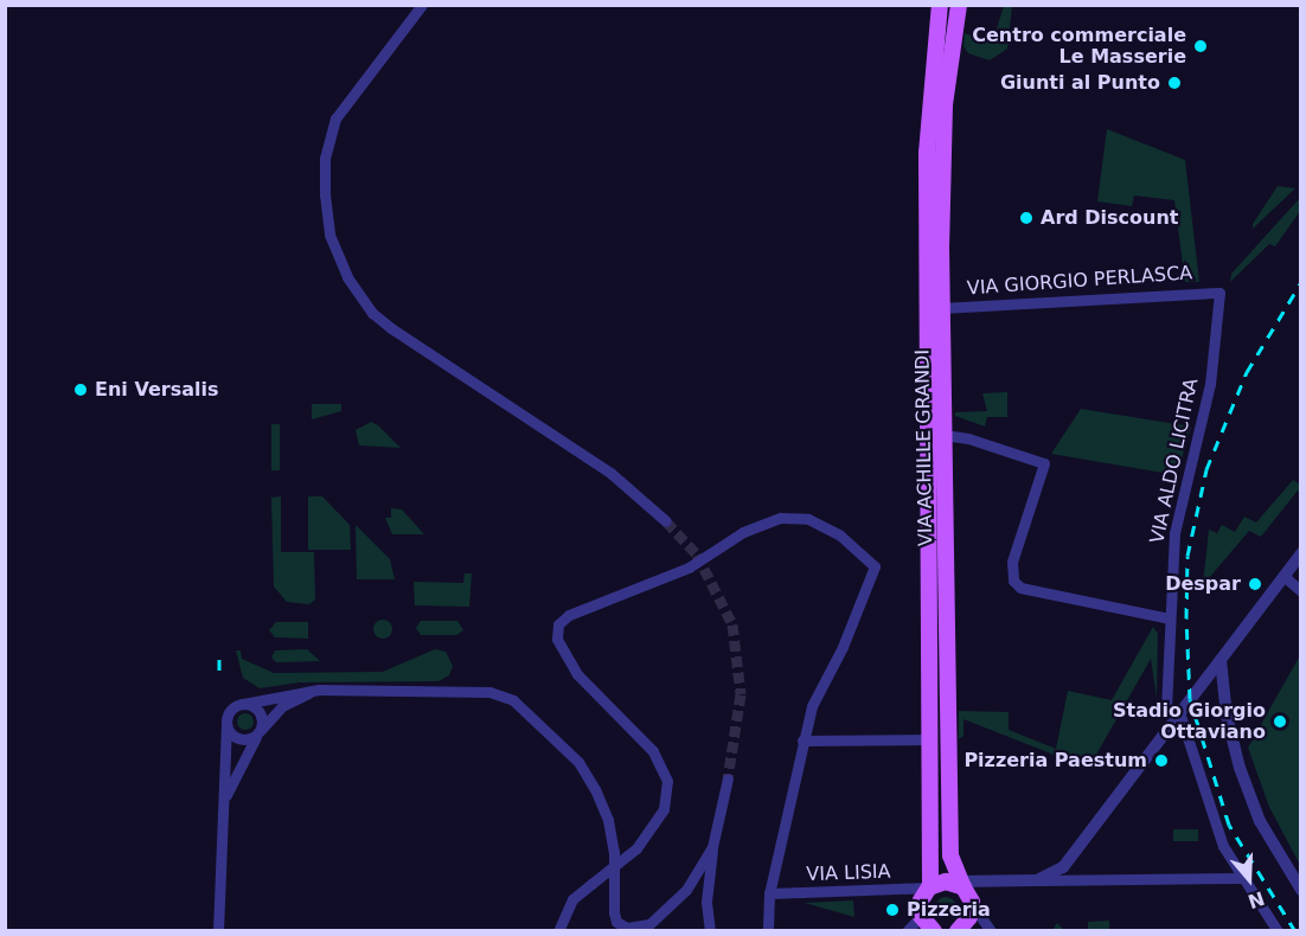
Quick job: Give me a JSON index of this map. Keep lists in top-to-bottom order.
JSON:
{
  "streets": {
    "main road": ["VIA ACHILLE GRANDI"],
    "street": ["VIA GIORGIO PERLASCA", "VIA ALDO LICITRA", "VIA LISIA"]
  },
  "crossings": [
    ["VIA GIORGIO PERLASCA", "VIA ACHILLE GRANDI"],
    ["VIA GIORGIO PERLASCA", "VIA ALDO LICITRA"],
    ["VIA ACHILLE GRANDI", "VIA LISIA"]
  ],
  "places": [
    "Centro commerciale Le Masserie",
    "Giunti al Punto",
    "Ard Discount",
    "Eni Versalis",
    "Despar",
    "Stadio Giorgio Ottaviano",
    "Pizzeria Paestum",
    "Pizzeria"
  ],
  "north": "bottom"
}
